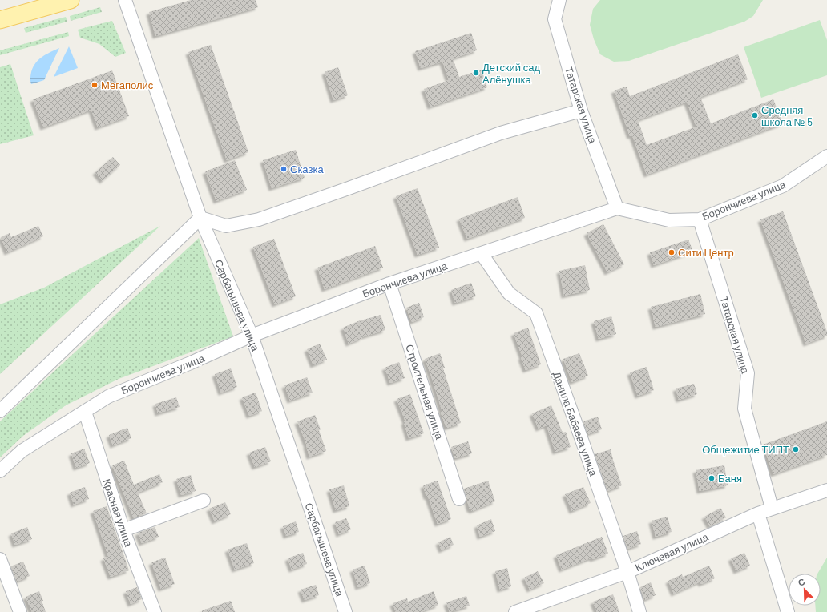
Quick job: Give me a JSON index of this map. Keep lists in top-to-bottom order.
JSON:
{
  "streets": {
    "street": [
      "Татарская улица",
      "Борончиева улица",
      "Сарбагышева улица",
      "Строительная улица",
      "Данила Бабаева улица",
      "Красная улица",
      "Ключевая улица"
    ]
  },
  "crossings": [
    ["Татарская улица", "Борончиева улица"],
    ["Татарская улица", "Ключевая улица"],
    ["Борончиева улица", "Сарбагышева улица"],
    ["Борончиева улица", "Строительная улица"],
    ["Борончиева улица", "Данила Бабаева улица"],
    ["Борончиева улица", "Красная улица"],
    ["Данила Бабаева улица", "Ключевая улица"]
  ],
  "places": [
    "Детский сад Алёнушка",
    "Мегаполис",
    "Средняя школа № 5",
    "Сказка",
    "Сити Центр",
    "Общежитие ТИПТ",
    "Баня"
  ],
  "north": "top left"
}
